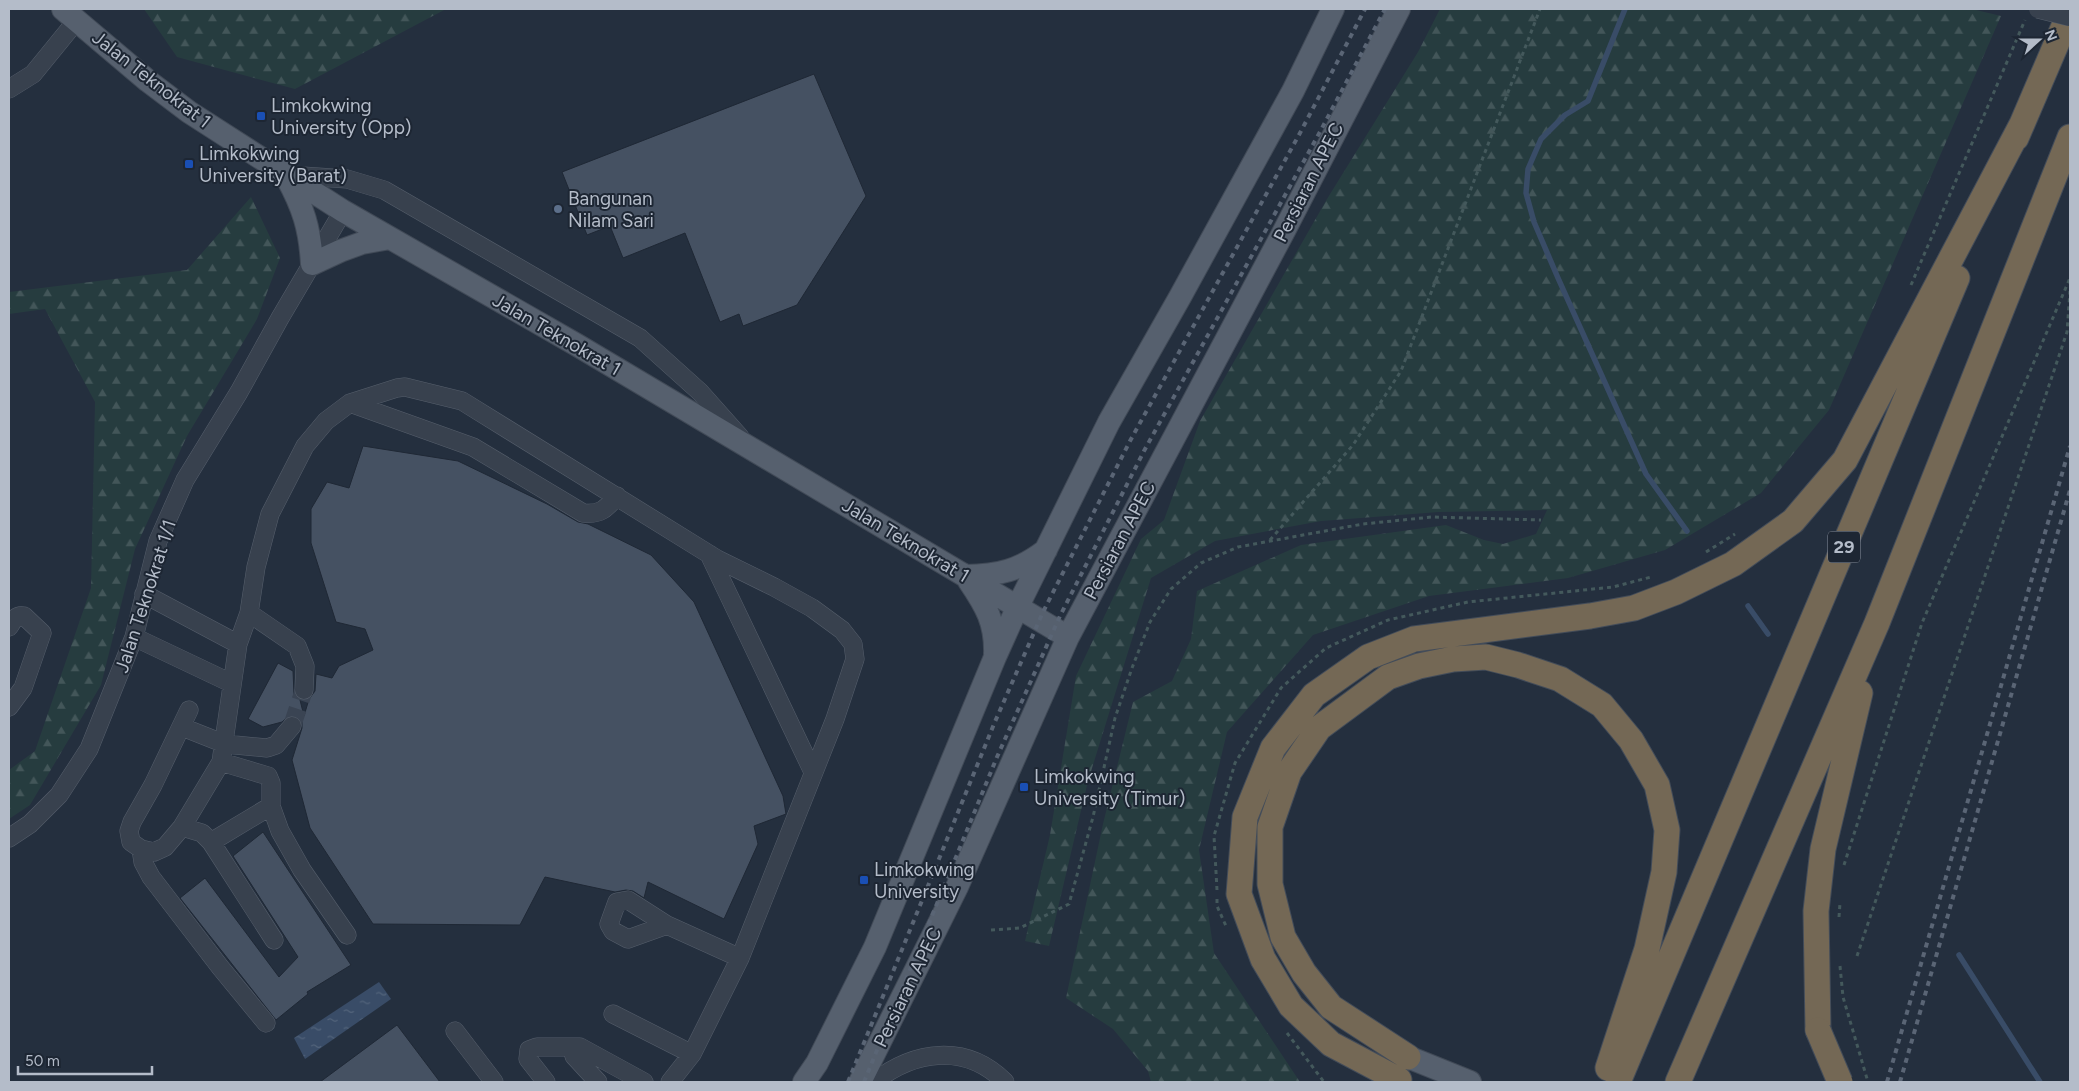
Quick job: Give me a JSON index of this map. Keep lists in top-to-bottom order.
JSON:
{
  "streets": {
    "highway": ["29"],
    "main road": ["Jalan Teknokrat 1", "Persiaran APEC"],
    "street": ["Jalan Teknokrat 1/1"]
  },
  "crossings": [
    ["Jalan Teknokrat 1", "Persiaran APEC"],
    ["Jalan Teknokrat 1", "Jalan Teknokrat 1/1"]
  ],
  "places": {
    "transit": [
      "Limkokwing University (Opp)",
      "Limkokwing University (Barat)",
      "Limkokwing University (Timur)",
      "Limkokwing University"
    ],
    "other": ["Bangunan Nilam Sari"]
  },
  "scale_bar": "50 m",
  "north": "right"
}
